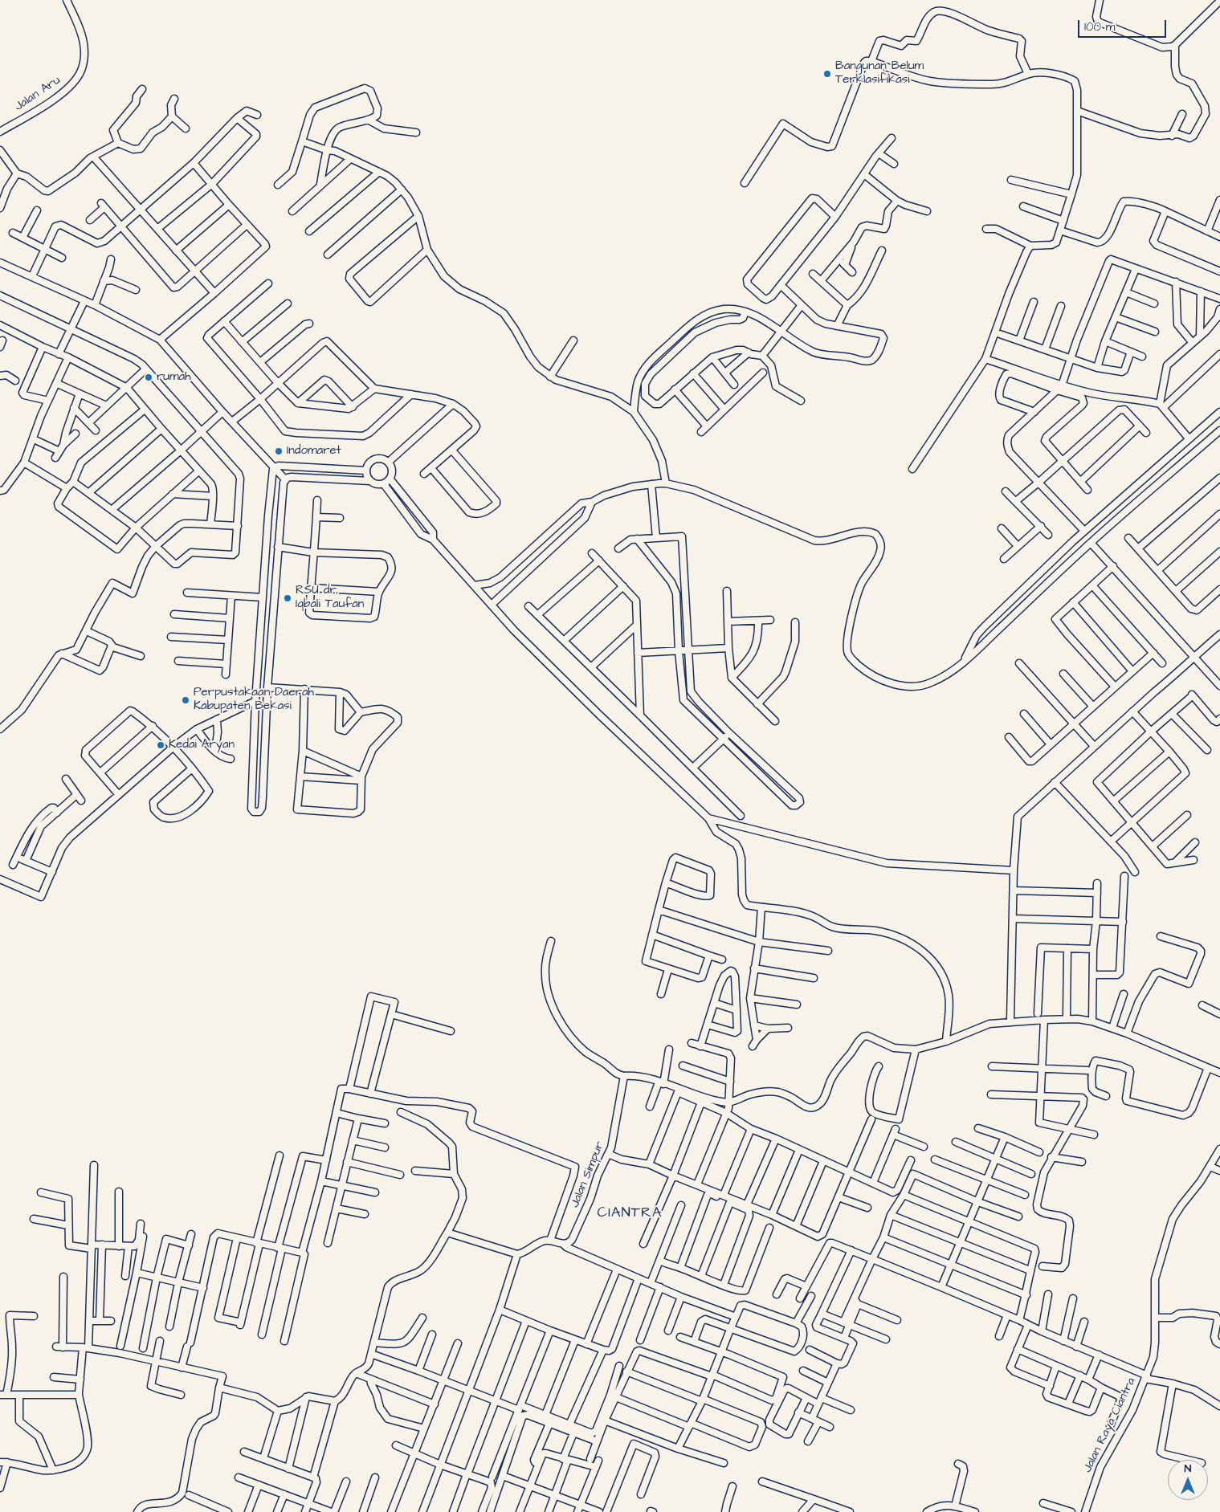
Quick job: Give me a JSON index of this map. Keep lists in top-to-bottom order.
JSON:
{
  "streets": {
    "street": ["Jalan Aru", "Jalan Simpur", "Jalan Raya Ciantra"]
  },
  "districts": ["CIANTRA"],
  "places": [
    "Bangunan Belum Terklasifikasi",
    "rumah",
    "Indomaret",
    "RSU dr, Iqbali Taufan",
    "Perpustakaan Daerah Kabupaten Bekasi",
    "Kedai Aryan"
  ],
  "scale_bar": "100 m",
  "north": "top"
}
